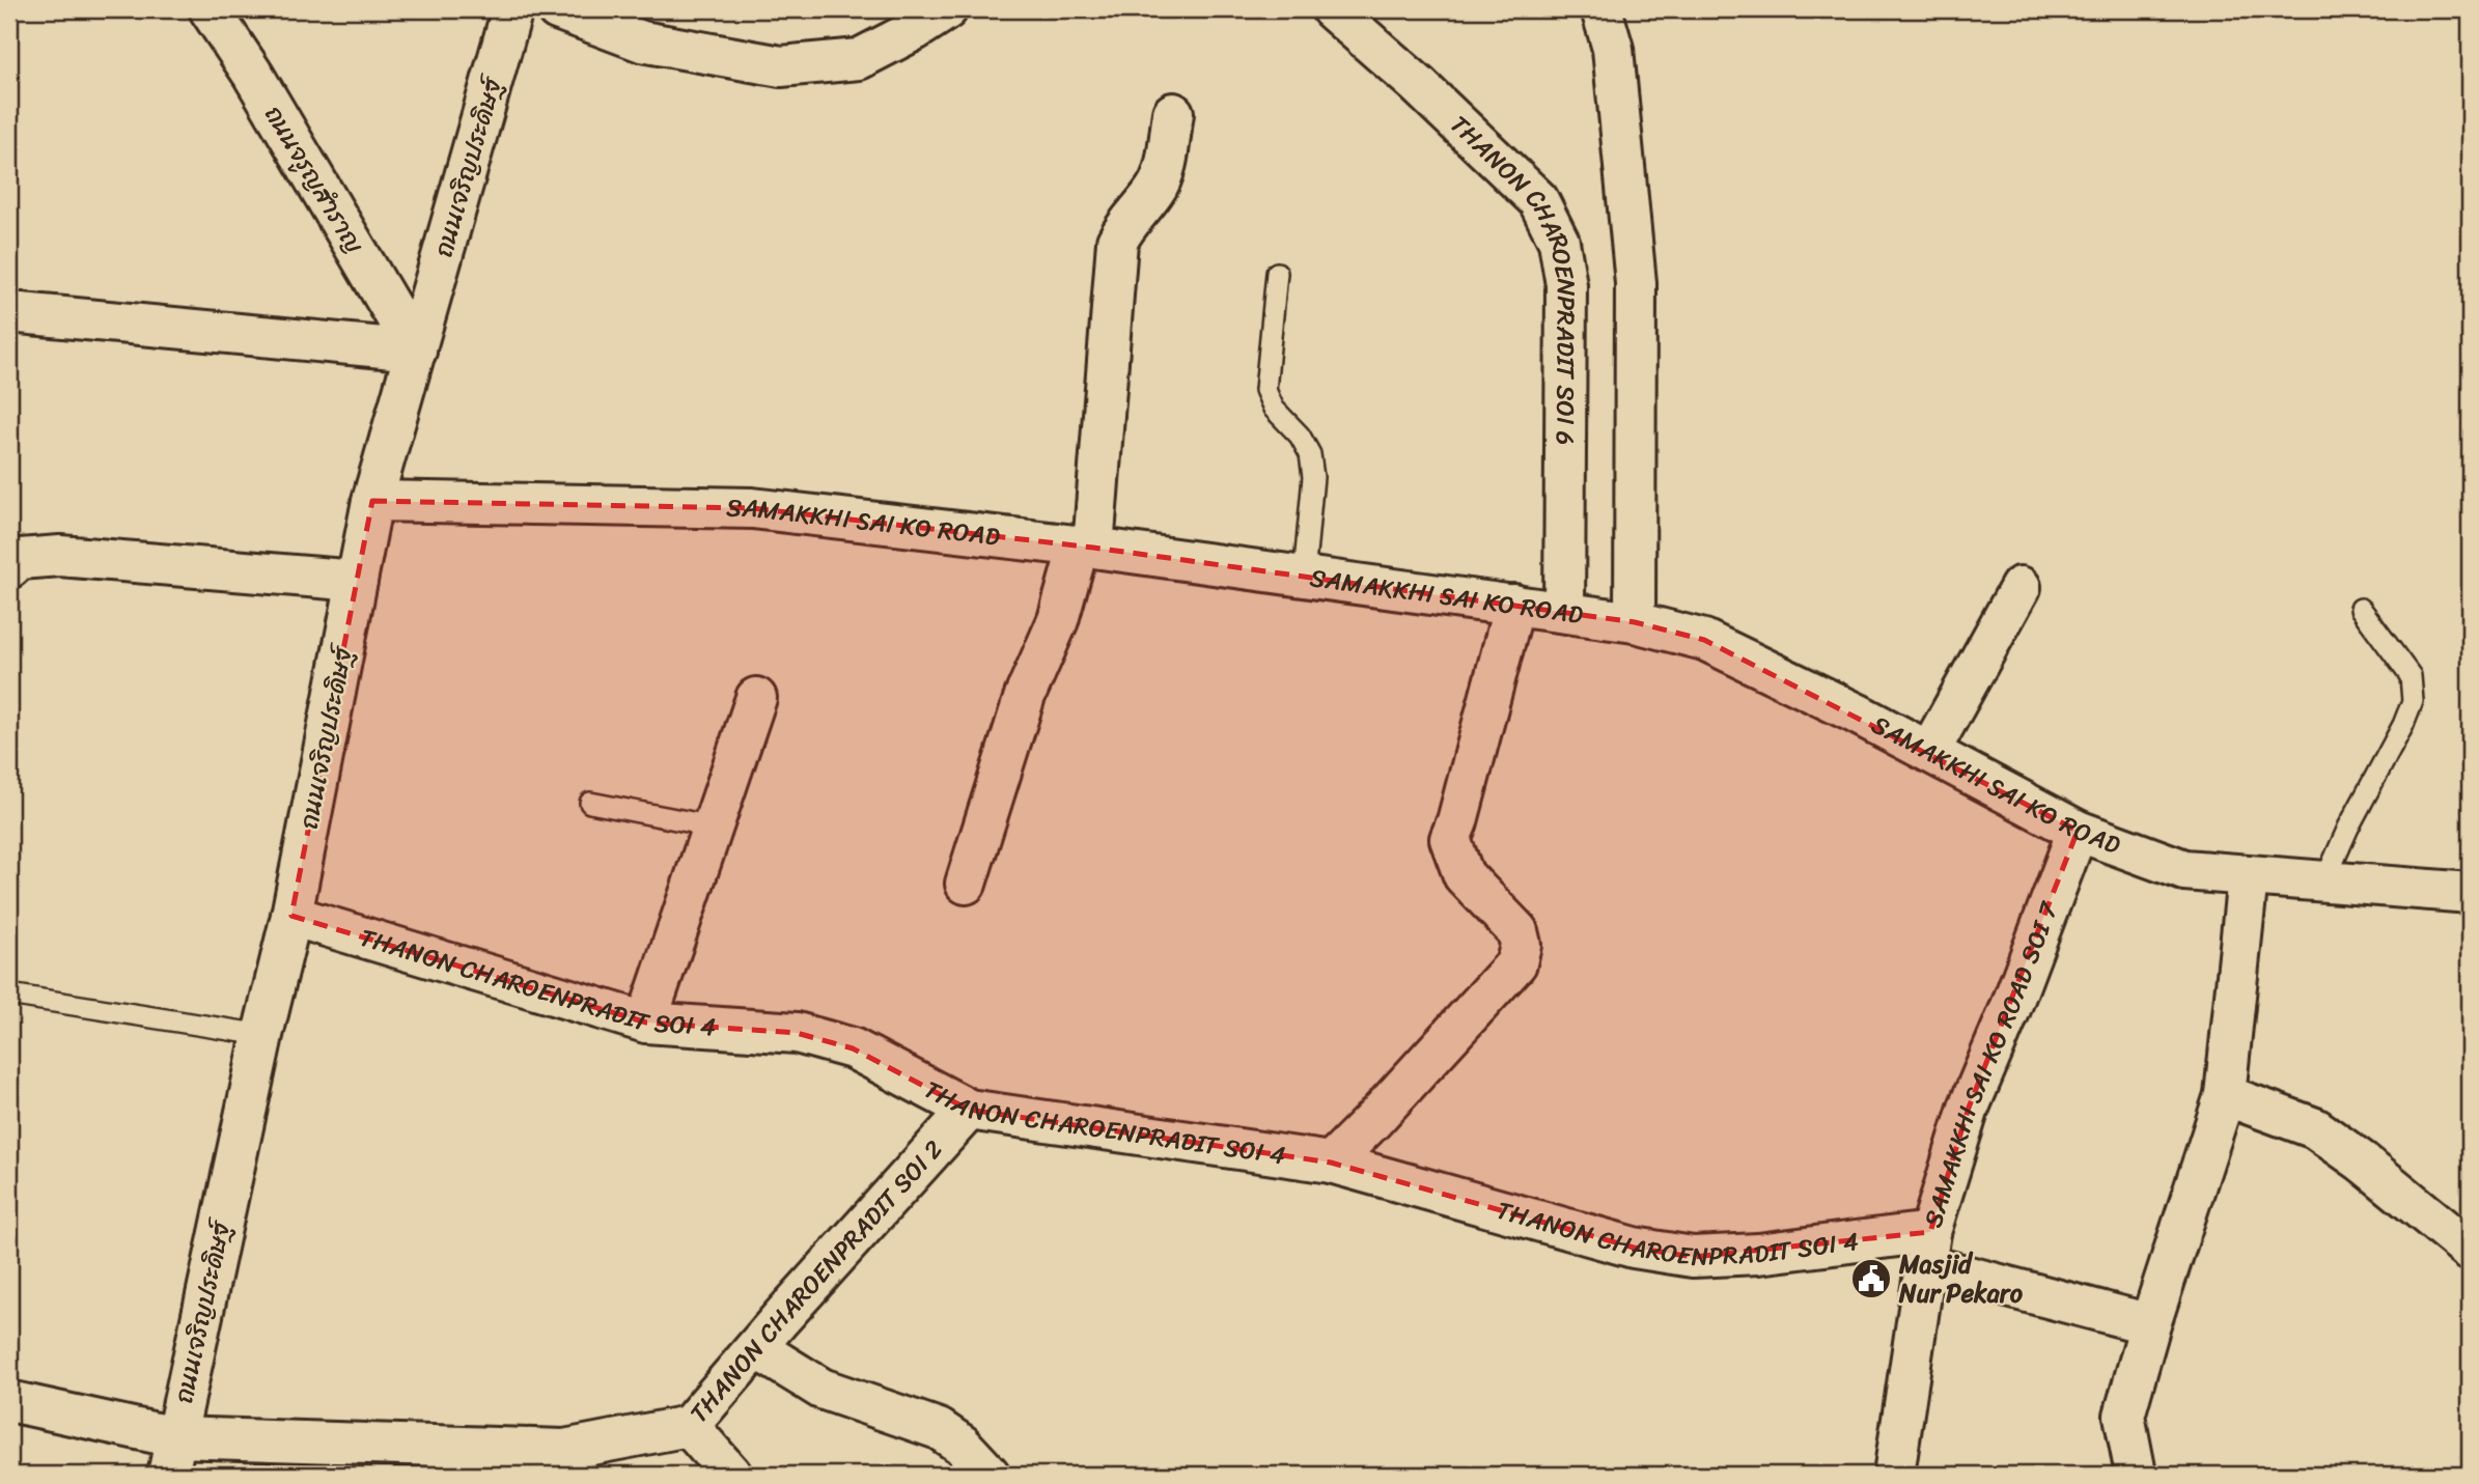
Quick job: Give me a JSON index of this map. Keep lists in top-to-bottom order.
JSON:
{
  "streets": {
    "street": [
      "ถนนเจริญประดิษฐ์",
      "ถนนจรูญสำราญ",
      "THANON CHAROENPRADIT SOI 6",
      "SAMAKKHI SAI KO ROAD",
      "THANON CHAROENPRADIT SOI 4",
      "SAMAKKHI SAI KO ROAD SOI 7",
      "THANON CHAROENPRADIT SOI 2"
    ]
  },
  "crossings": [
    ["ถนนเจริญประดิษฐ์", "ถนนจรูญสำราญ"],
    ["ถนนเจริญประดิษฐ์", "SAMAKKHI SAI KO ROAD"],
    ["ถนนเจริญประดิษฐ์", "THANON CHAROENPRADIT SOI 4"],
    ["ถนนเจริญประดิษฐ์", "THANON CHAROENPRADIT SOI 2"],
    ["THANON CHAROENPRADIT SOI 6", "SAMAKKHI SAI KO ROAD"],
    ["SAMAKKHI SAI KO ROAD", "SAMAKKHI SAI KO ROAD SOI 7"],
    ["THANON CHAROENPRADIT SOI 4", "SAMAKKHI SAI KO ROAD SOI 7"],
    ["THANON CHAROENPRADIT SOI 4", "THANON CHAROENPRADIT SOI 2"]
  ],
  "places": {
    "public building": ["Masjid Nur Pekaro"]
  }
}
